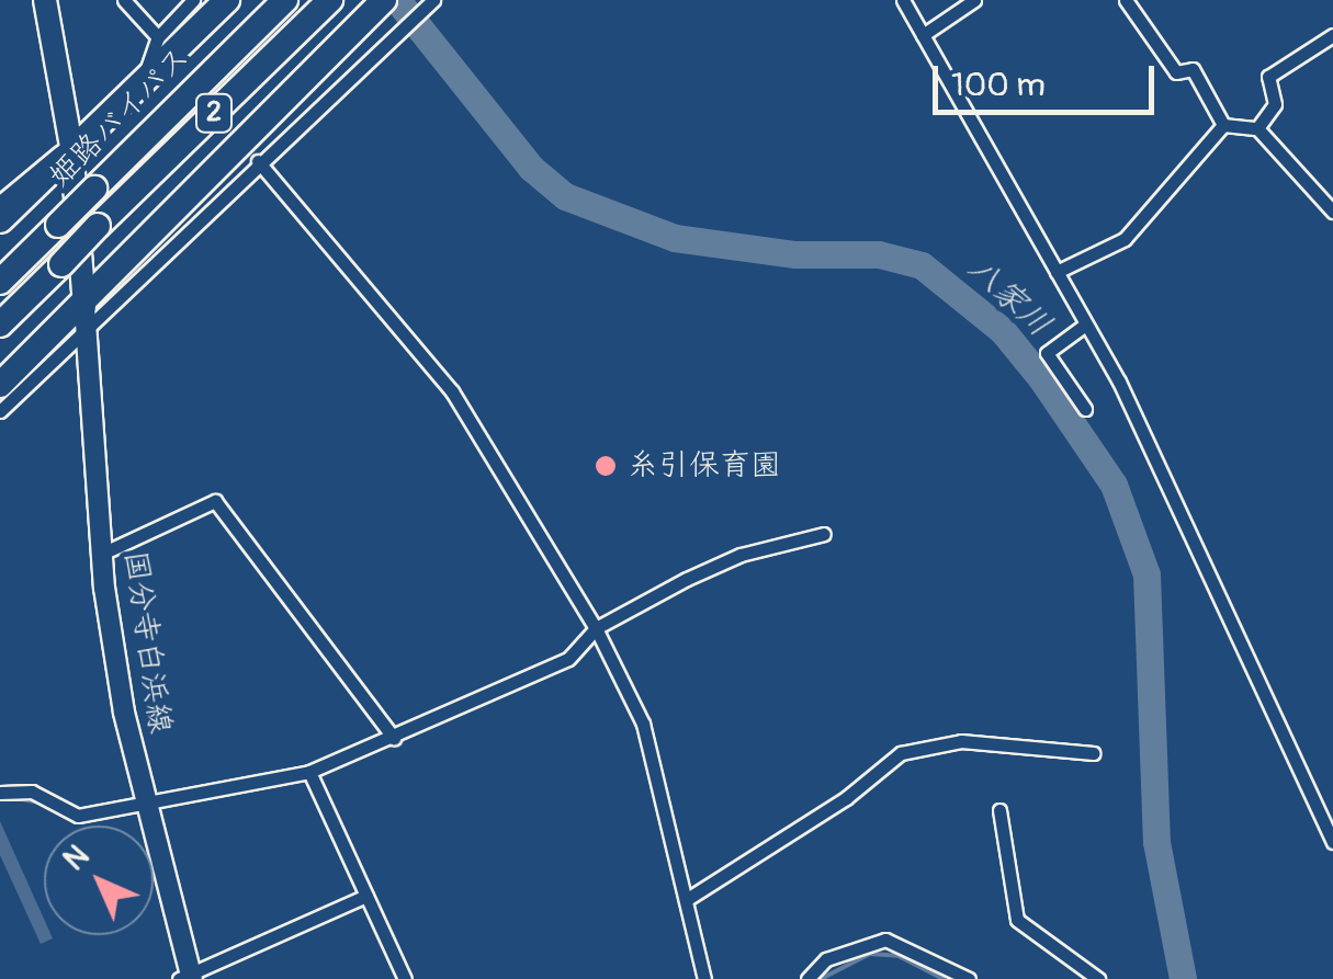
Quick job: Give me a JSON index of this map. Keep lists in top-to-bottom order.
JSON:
{
  "streets": {
    "highway": ["2", "姫路バイパス"],
    "main road": ["国分寺白浜線"]
  },
  "water": ["八家川"],
  "places": ["糸引保育園"],
  "scale_bar": "100 m",
  "north": "top left"
}
